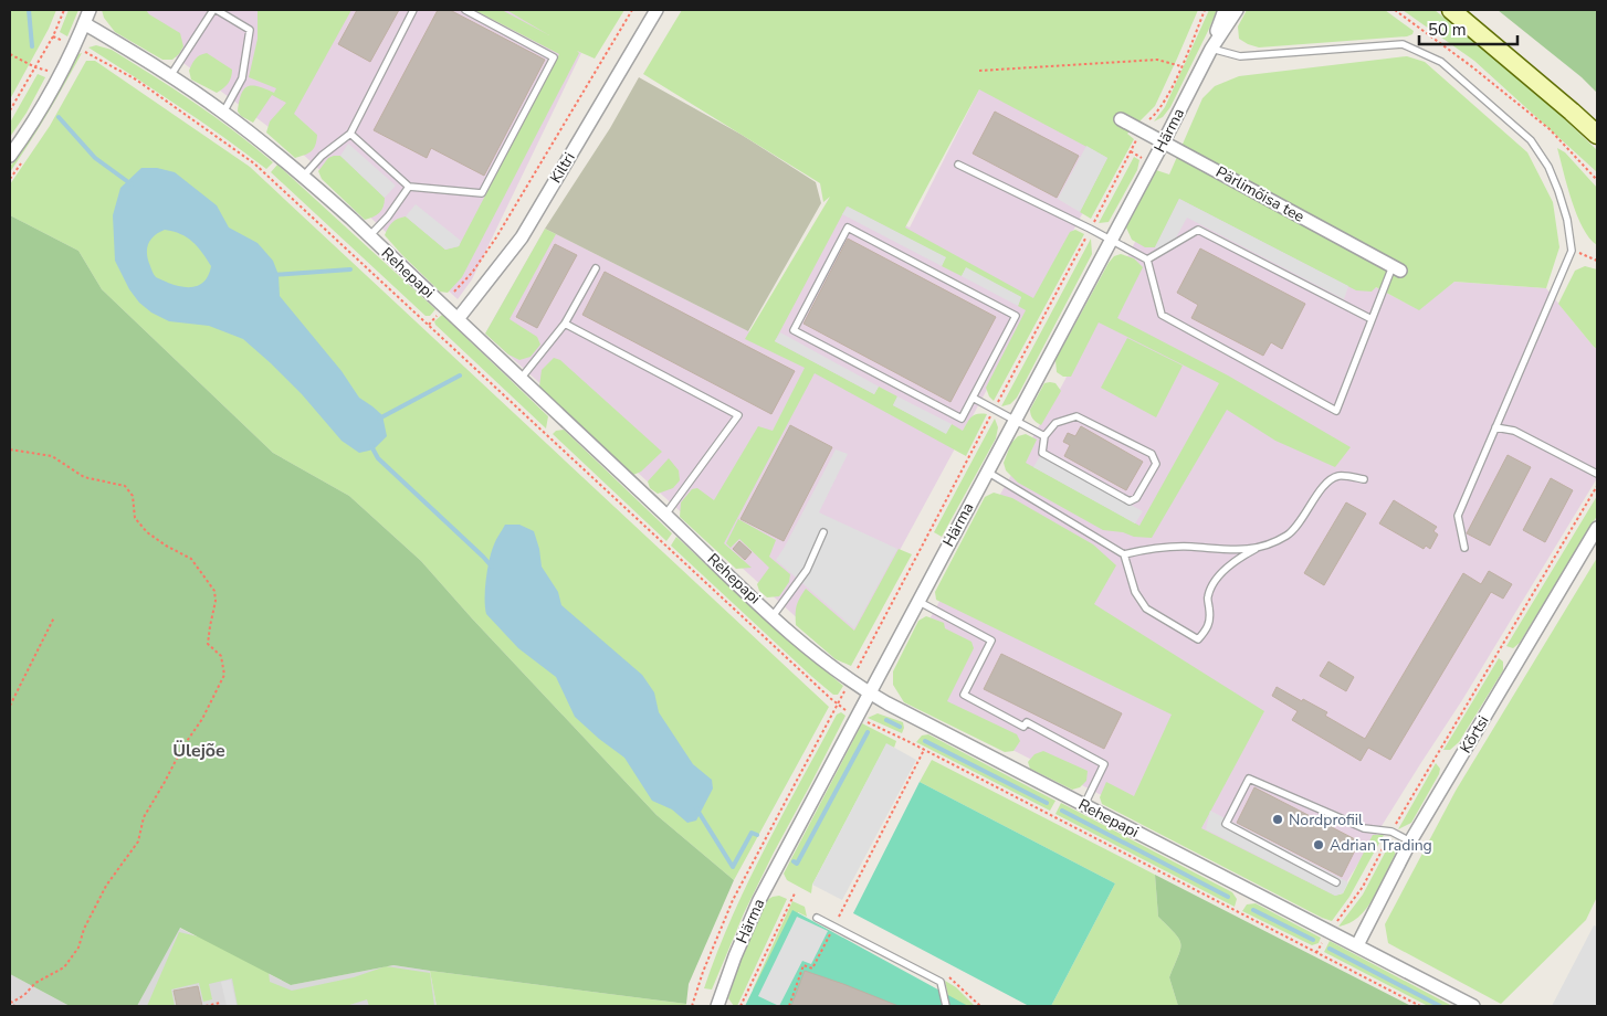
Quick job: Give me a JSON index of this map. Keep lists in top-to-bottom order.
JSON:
{
  "streets": {
    "street": [
      "Härma",
      "Kiltri",
      "Pärlimõisa tee",
      "Rehepapi",
      "Kõrtsi"
    ]
  },
  "crossings": [
    ["Härma", "Pärlimõisa tee"],
    ["Härma", "Rehepapi"],
    ["Kiltri", "Rehepapi"],
    ["Rehepapi", "Kõrtsi"]
  ],
  "districts": ["Ülejõe"],
  "places": ["Nordprofiil", "Adrian Trading"],
  "scale_bar": "50 m"
}
